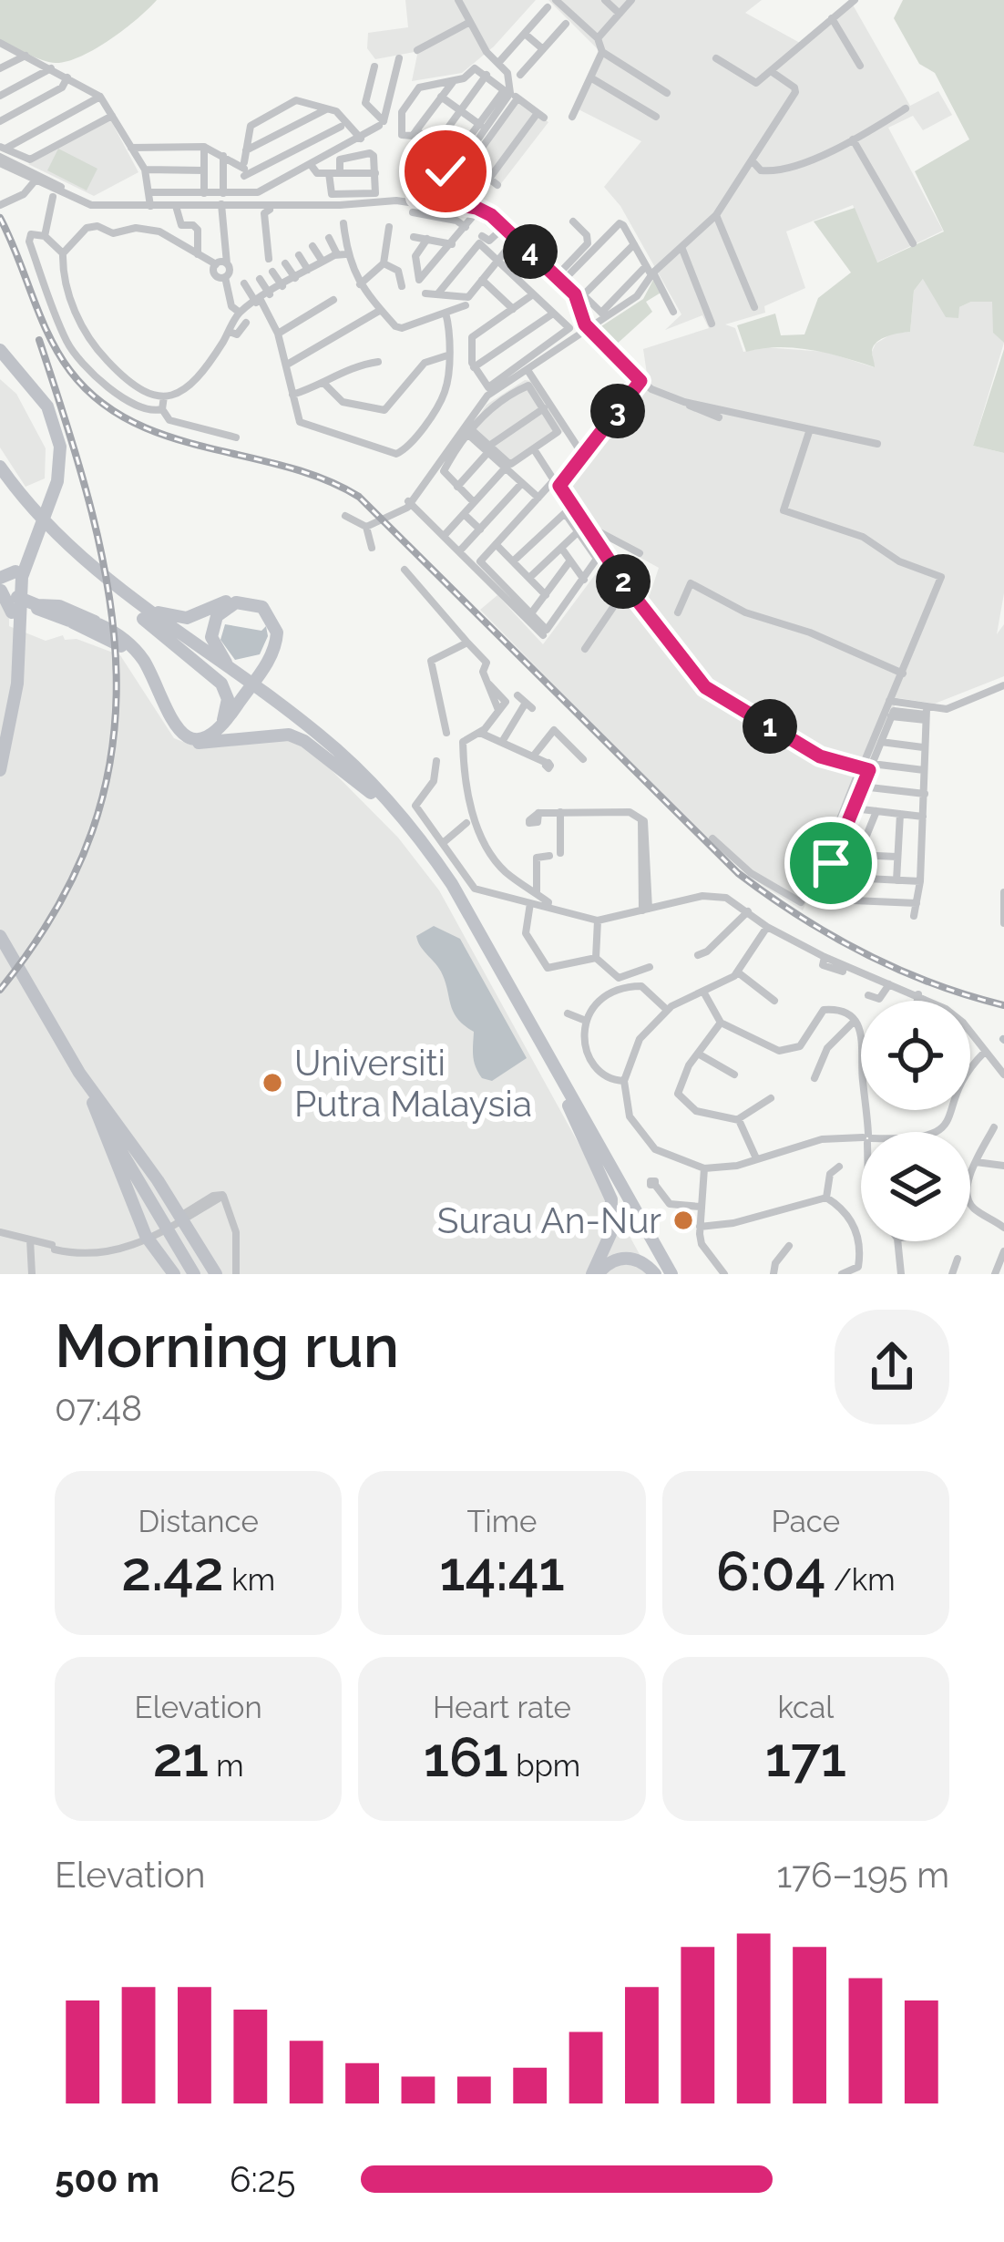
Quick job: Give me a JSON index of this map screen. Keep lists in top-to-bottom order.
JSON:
{
  "places": ["Universiti Putra Malaysia", "Surau An-Nur"],
  "page": {
    "pins": [
      "4",
      "3",
      "2",
      "1"
    ],
    "heading": ["Morning run", "07:48"],
    "stats": [
      ["Distance", "2.42 km"],
      ["Time", "14:41"],
      ["Pace", "6:04 /km"],
      ["Elevation", "21 m"],
      ["Heart rate", "161 bpm"],
      ["kcal", "171"]
    ],
    "chart": ["Elevation", "176–195 m"],
    "list": [
      {
        "name": "500 m",
        "note": "6:25"
      }
    ]
  }
}
